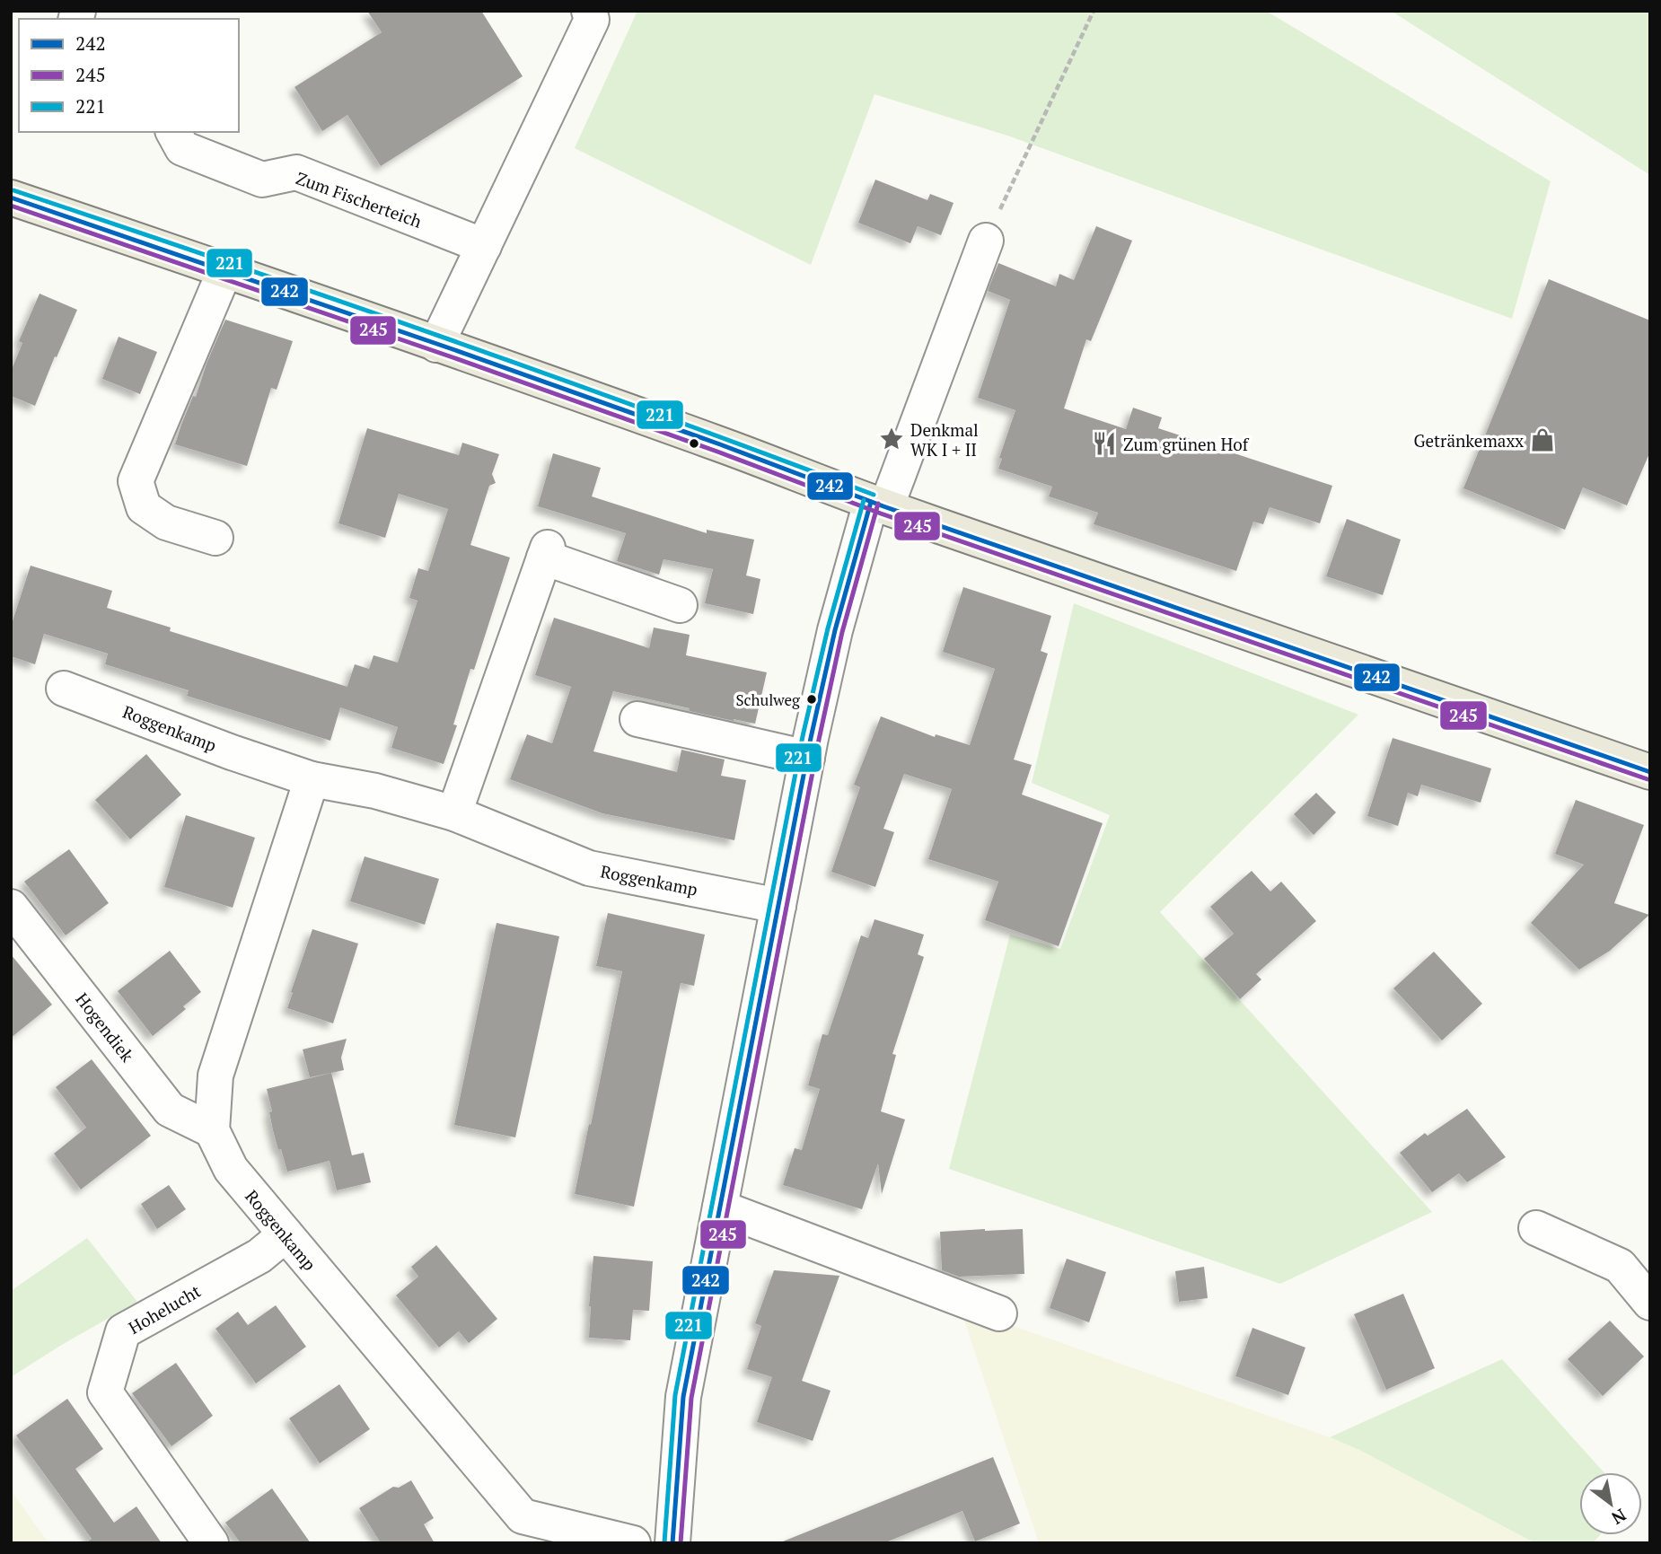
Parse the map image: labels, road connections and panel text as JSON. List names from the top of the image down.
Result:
{
  "streets": {
    "street": [
      "Zum Fischerteich",
      "Roggenkamp",
      "Hogendiek",
      "Hohelucht"
    ]
  },
  "crossings": [
    ["Roggenkamp", "Hogendiek"],
    ["Roggenkamp", "Hohelucht"]
  ],
  "places": {
    "place": ["Denkmal WK I + II"],
    "shop": ["Getränkemaxx"],
    "restaurant": ["Zum grünen Hof"],
    "other": ["Schulweg"]
  },
  "lines": ["transit line 221", "transit line 242", "transit line 245"],
  "legend": ["242", "245", "221"],
  "north": "bottom right"
}
